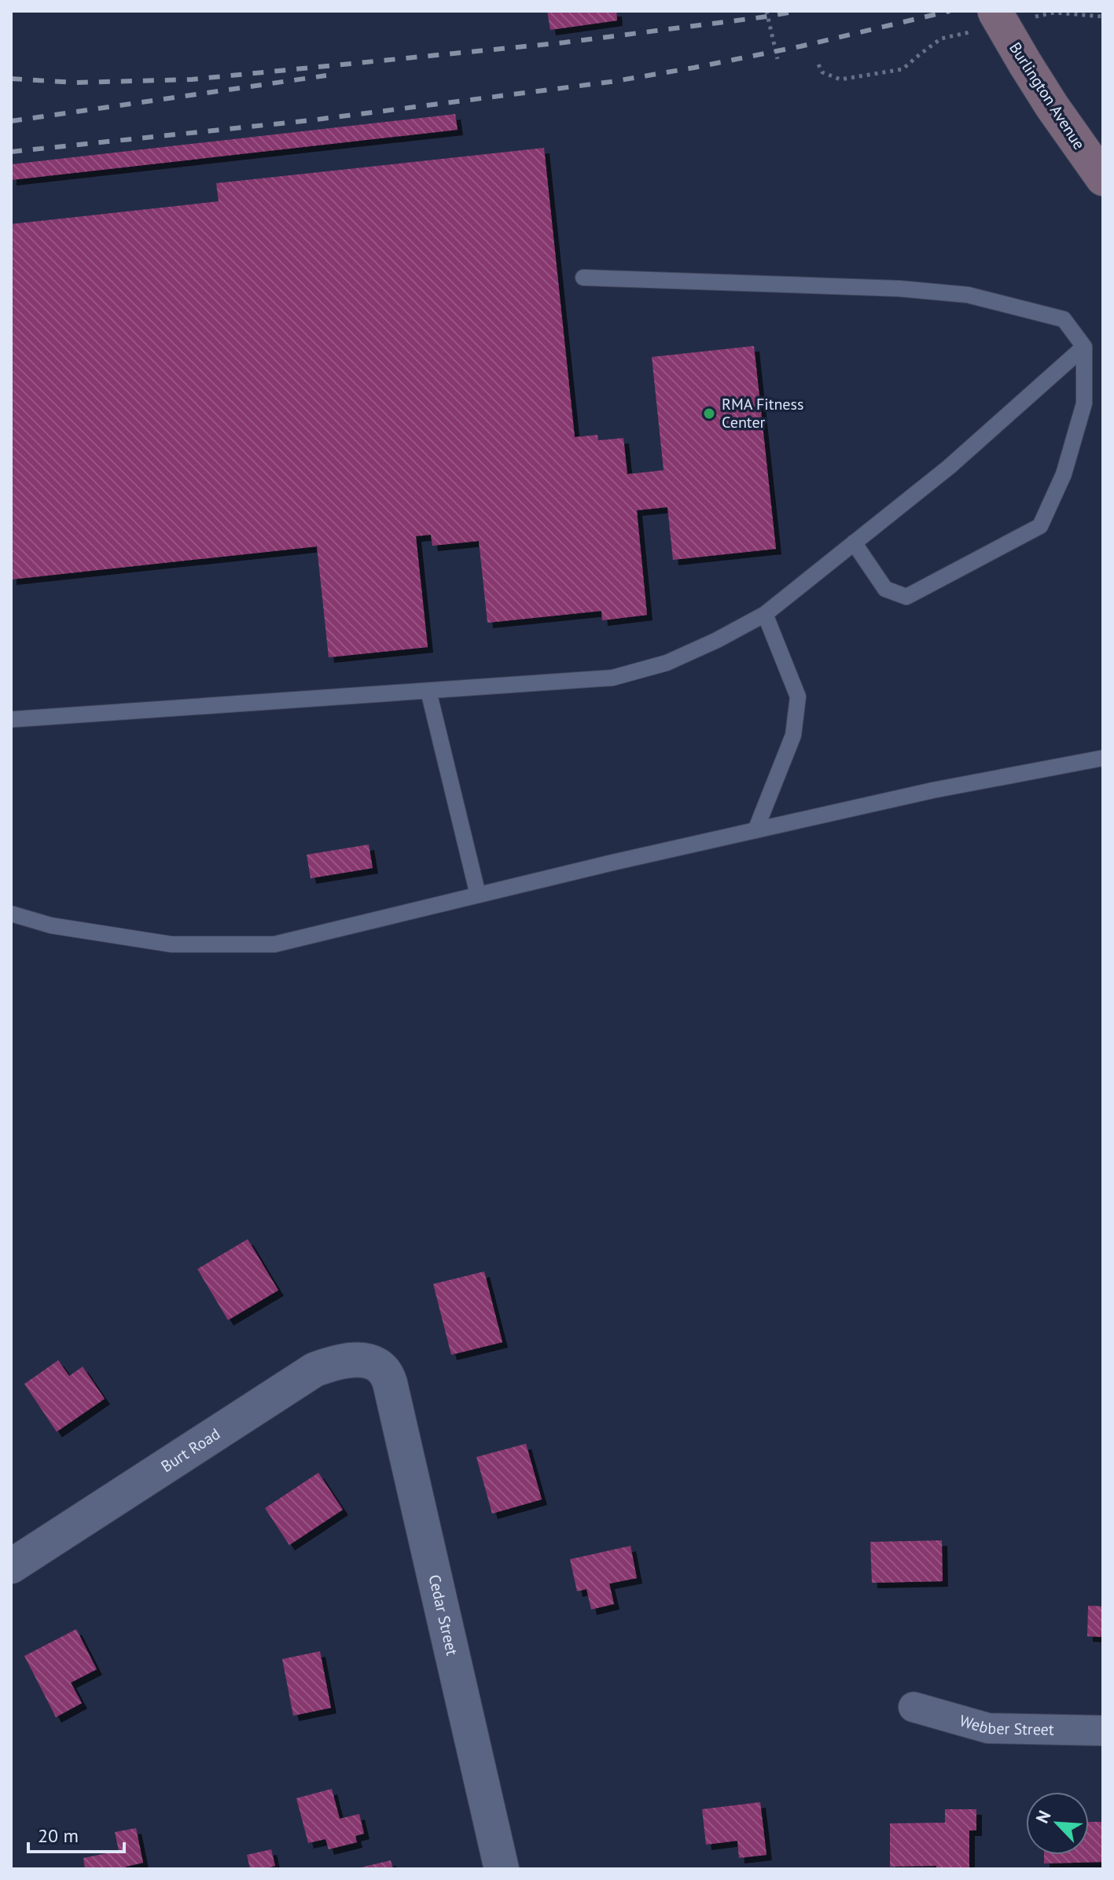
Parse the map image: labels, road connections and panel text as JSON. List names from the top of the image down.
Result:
{
  "streets": {
    "main road": ["Burlington Avenue"],
    "street": ["Burt Road", "Cedar Street", "Webber Street"]
  },
  "crossings": [
    ["Burt Road", "Cedar Street"]
  ],
  "places": ["RMA Fitness Center"],
  "scale_bar": "20 m",
  "north": "top left"
}
